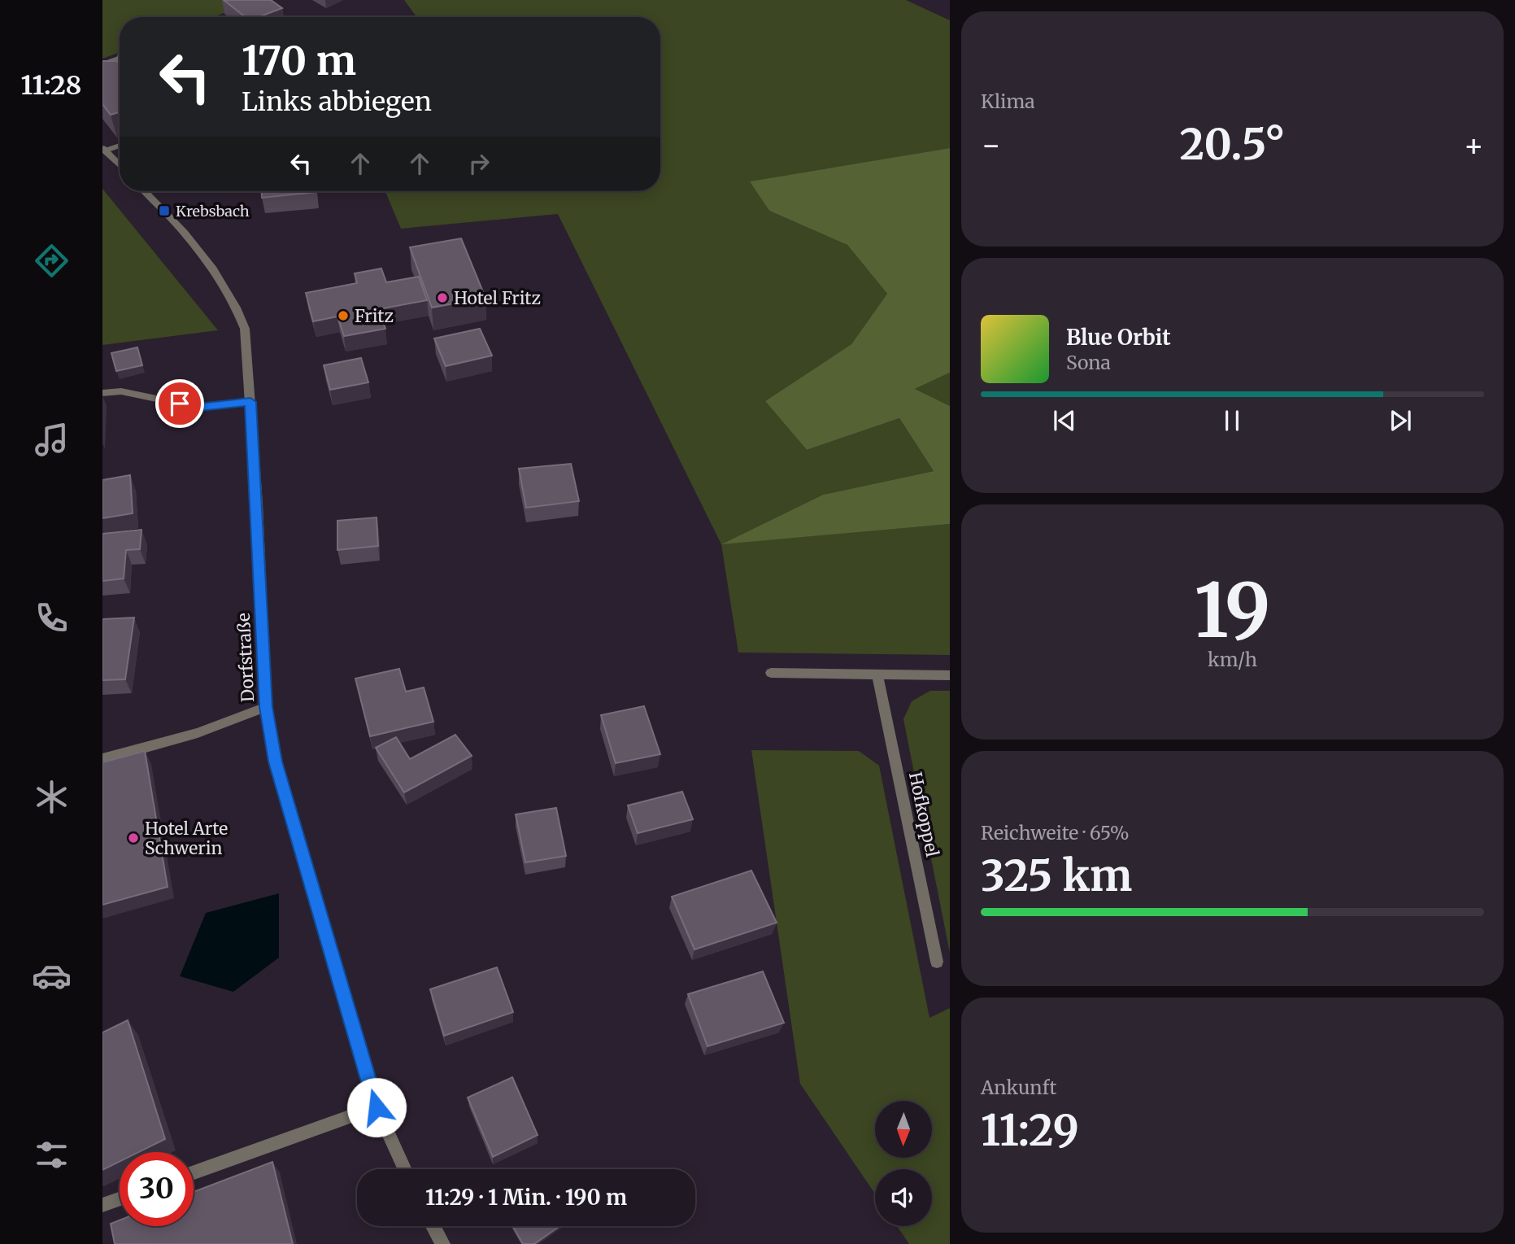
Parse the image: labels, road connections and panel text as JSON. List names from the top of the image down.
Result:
{
  "streets": {
    "street": ["Dorfstraße", "Hofkoppel"]
  },
  "places": {
    "transit": ["Krebsbach"],
    "other": ["Hotel Fritz", "Fritz", "Hotel Arte Schwerin"]
  },
  "north": "bottom",
  "page": {
    "tabs": "11:28",
    "tile": [
      "Klima",
      ["19", "km/h"],
      ["Reichweite · 65%", "325 km"],
      ["Ankunft", "11:29"]
    ],
    "turn": ["170 m", "Links abbiegen"],
    "heat": ["−", "20.5°", "+"],
    "song": ["Blue Orbit", "Sona"],
    "limit": "30",
    "trip": "11:29 · 1 Min. · 190 m"
  }
}
